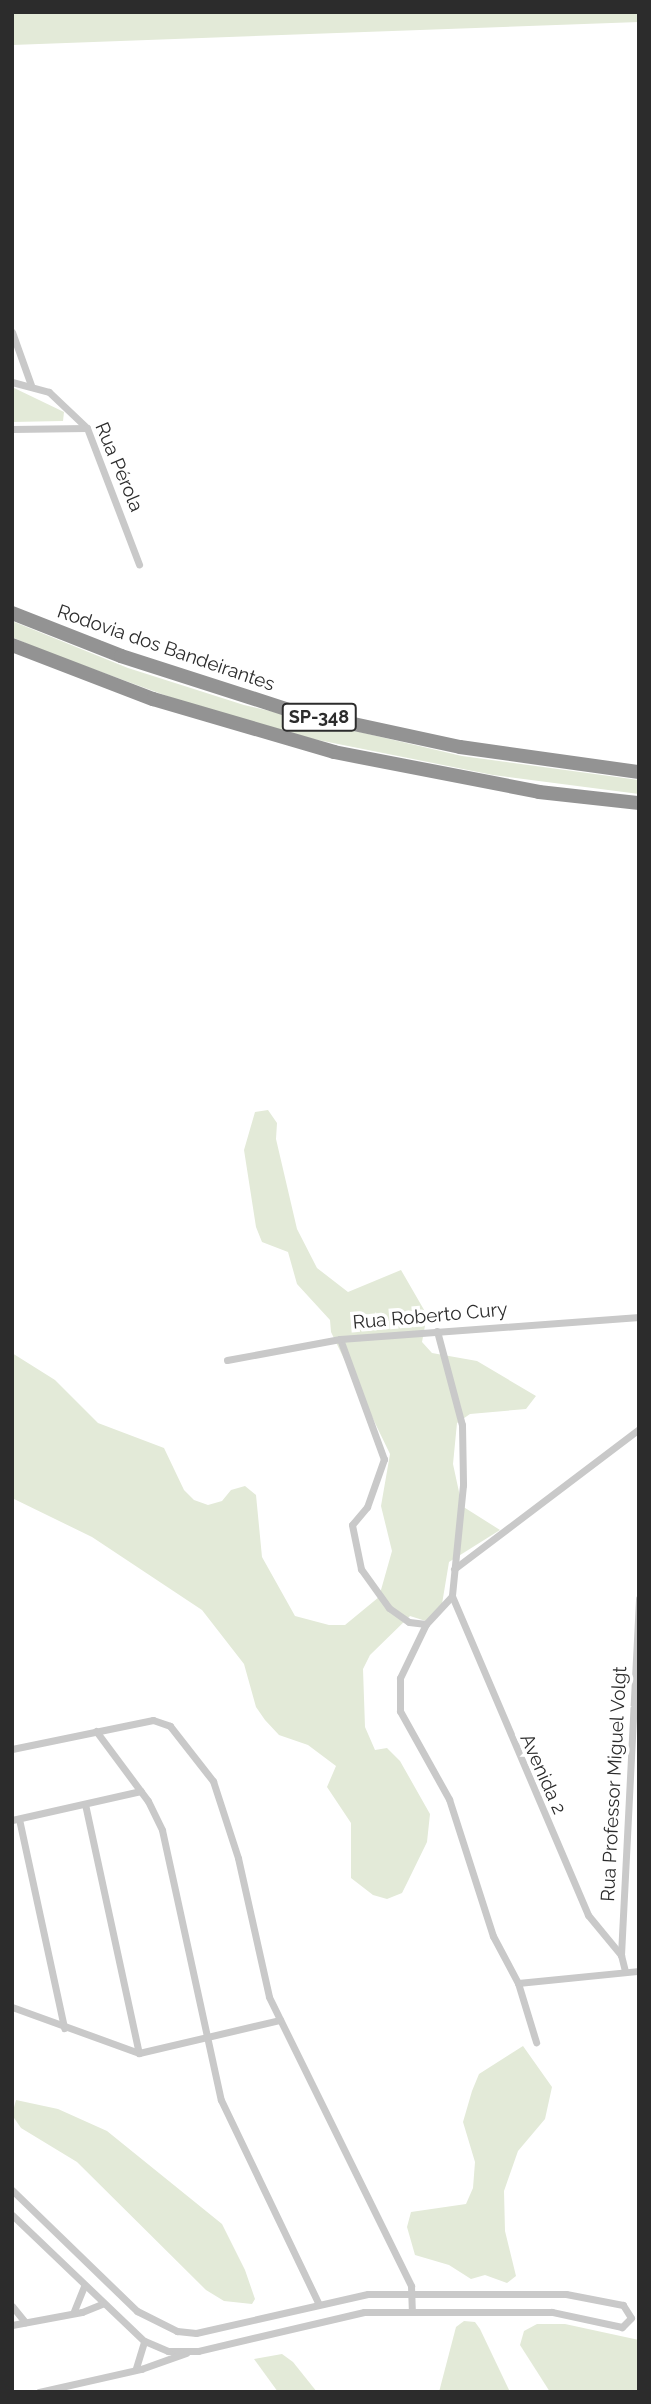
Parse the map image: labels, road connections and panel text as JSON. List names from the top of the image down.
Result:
{
  "streets": {
    "highway": ["Rodovia dos Bandeirantes", "SP-348"],
    "street": [
      "Rua Pérola",
      "Rua Roberto Cury",
      "Avenida 2",
      "Rua Professor Miguel Volgt"
    ]
  },
  "crossings": [
    ["Avenida 2", "Rua Professor Miguel Volgt"]
  ]
}
